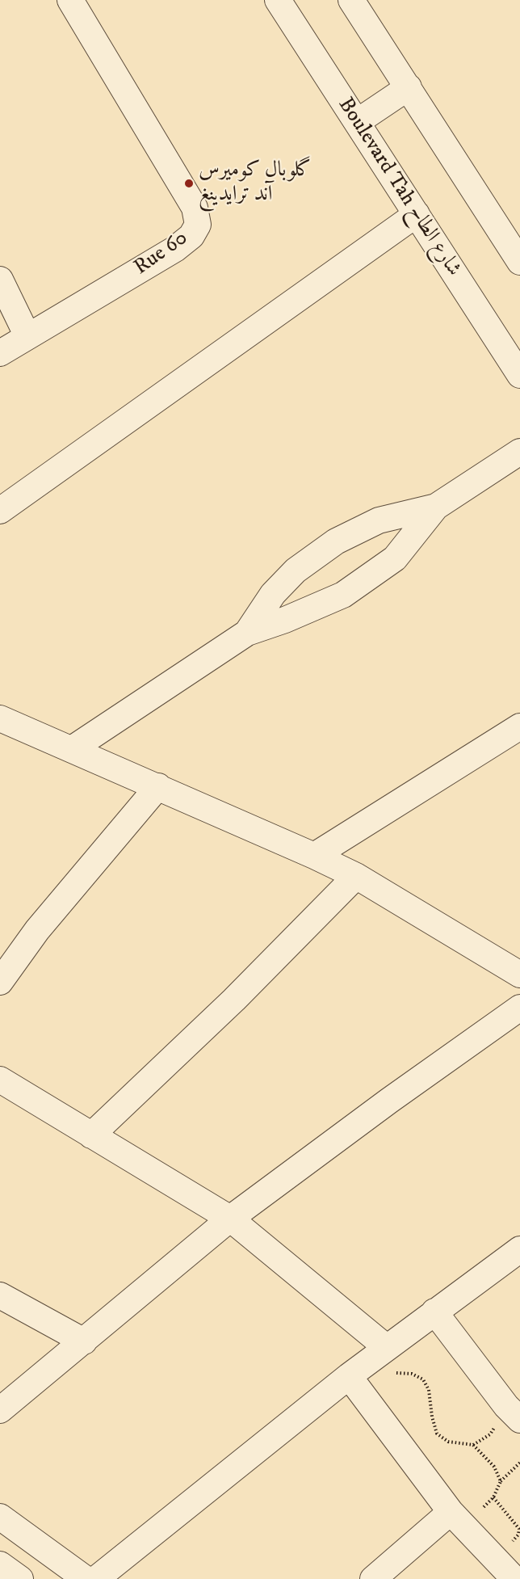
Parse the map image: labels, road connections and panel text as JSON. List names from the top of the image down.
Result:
{
  "streets": {
    "street": ["Boulevard Tah شارع الطاح", "Rue 60"]
  },
  "places": ["گلوبال كوميرس آند ترايدينغ"]
}
